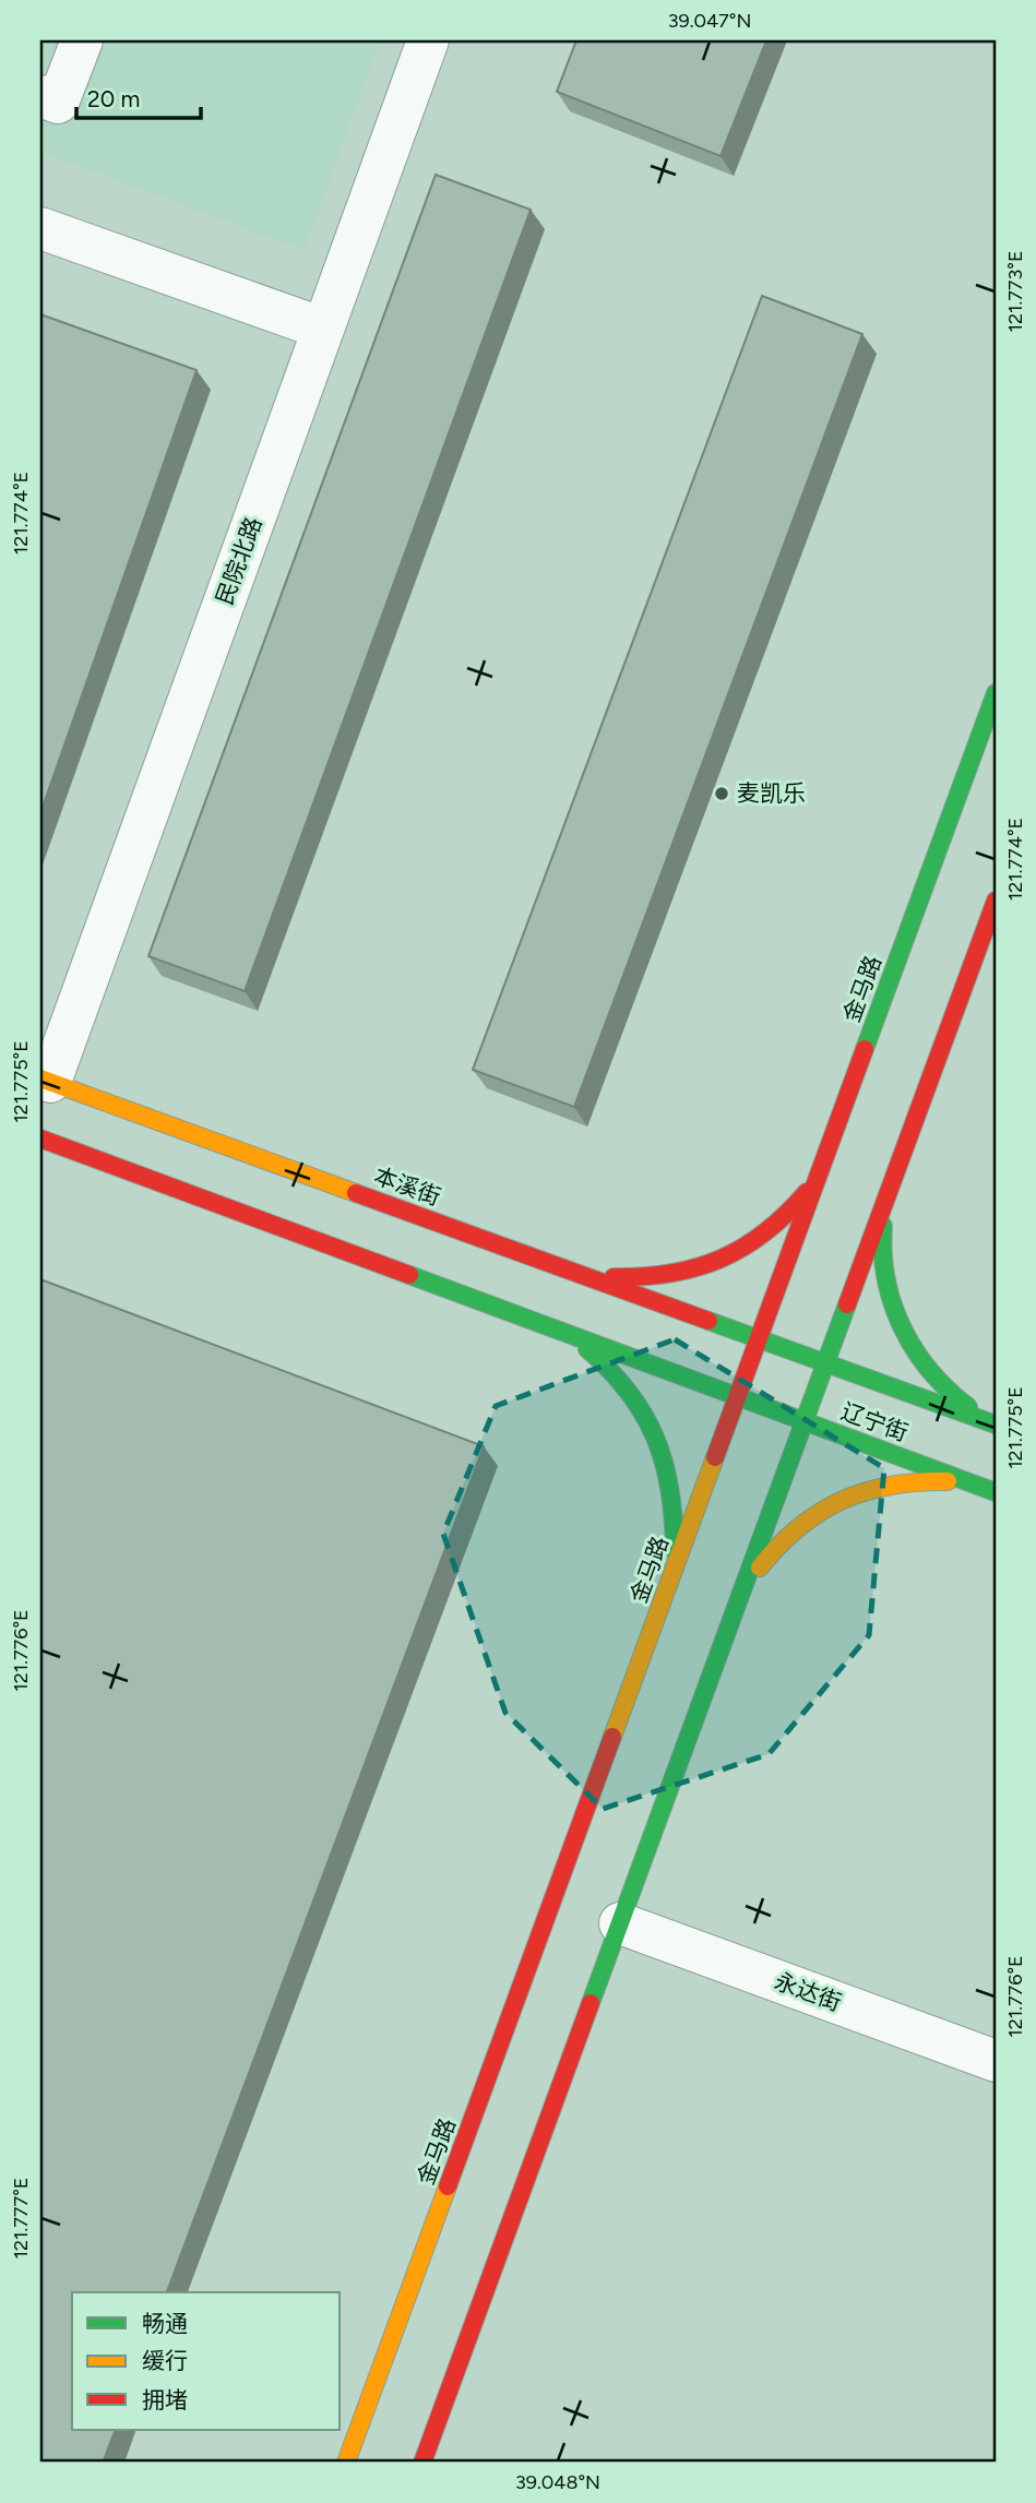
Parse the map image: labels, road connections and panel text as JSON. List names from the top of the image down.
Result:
{
  "streets": {
    "main road": ["金马路", "本溪街", "辽宁街"],
    "street": ["民院北路", "永达街"]
  },
  "crossings": [
    ["民院北路", "本溪街"],
    ["金马路", "本溪街"],
    ["金马路", "辽宁街"],
    ["本溪街", "辽宁街"]
  ],
  "places": ["麦凯乐"],
  "legend": ["畅通", "缓行", "拥堵"],
  "scale_bar": "20 m",
  "coordinates": [
    "39.047°N",
    "121.773°E",
    "121.774°E",
    "121.775°E",
    "121.776°E",
    "121.777°E",
    "39.048°N"
  ]
}
